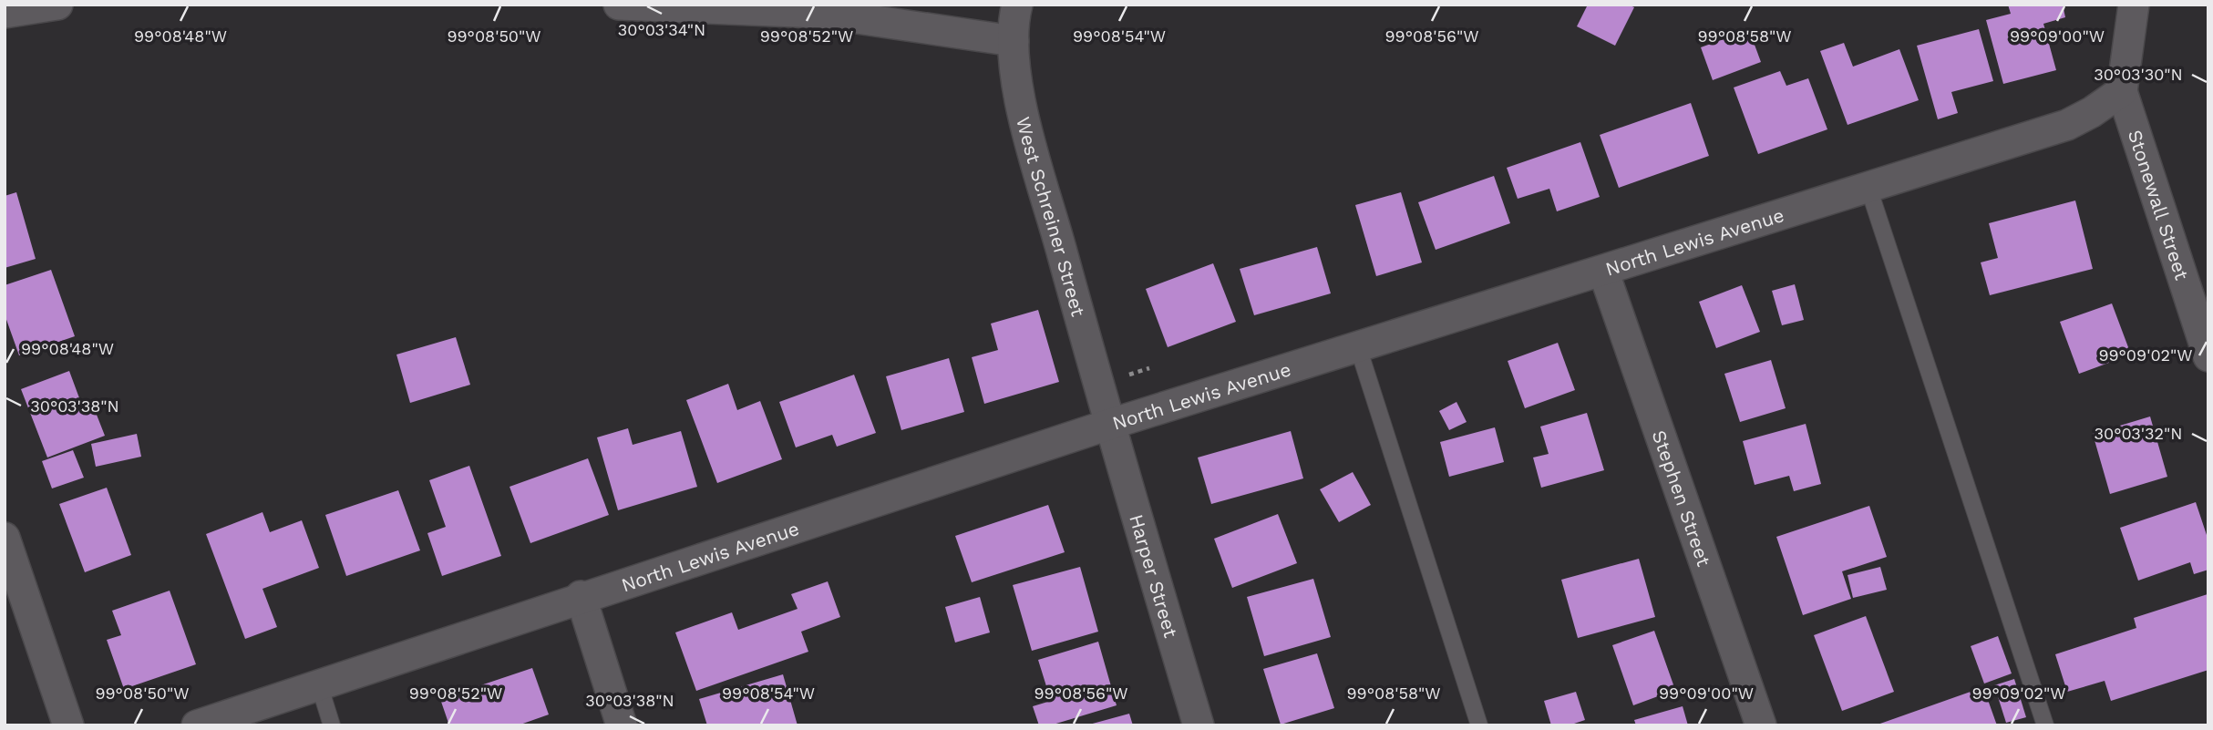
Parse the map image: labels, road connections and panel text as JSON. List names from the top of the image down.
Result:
{
  "streets": {
    "street": [
      "Stonewall Street",
      "West Schreiner Street",
      "North Lewis Avenue",
      "Stephen Street",
      "Harper Street"
    ]
  },
  "crossings": [
    ["Stonewall Street", "North Lewis Avenue"],
    ["West Schreiner Street", "North Lewis Avenue"],
    ["West Schreiner Street", "Harper Street"],
    ["North Lewis Avenue", "Stephen Street"],
    ["North Lewis Avenue", "Harper Street"]
  ],
  "coordinates": [
    "30°03'34\"N",
    "99°08'48\"W",
    "99°08'50\"W",
    "99°08'52\"W",
    "99°08'54\"W",
    "99°08'56\"W",
    "99°08'58\"W",
    "99°09'00\"W",
    "30°03'30\"N",
    "99°09'02\"W",
    "30°03'38\"N",
    "30°03'32\"N"
  ]
}
